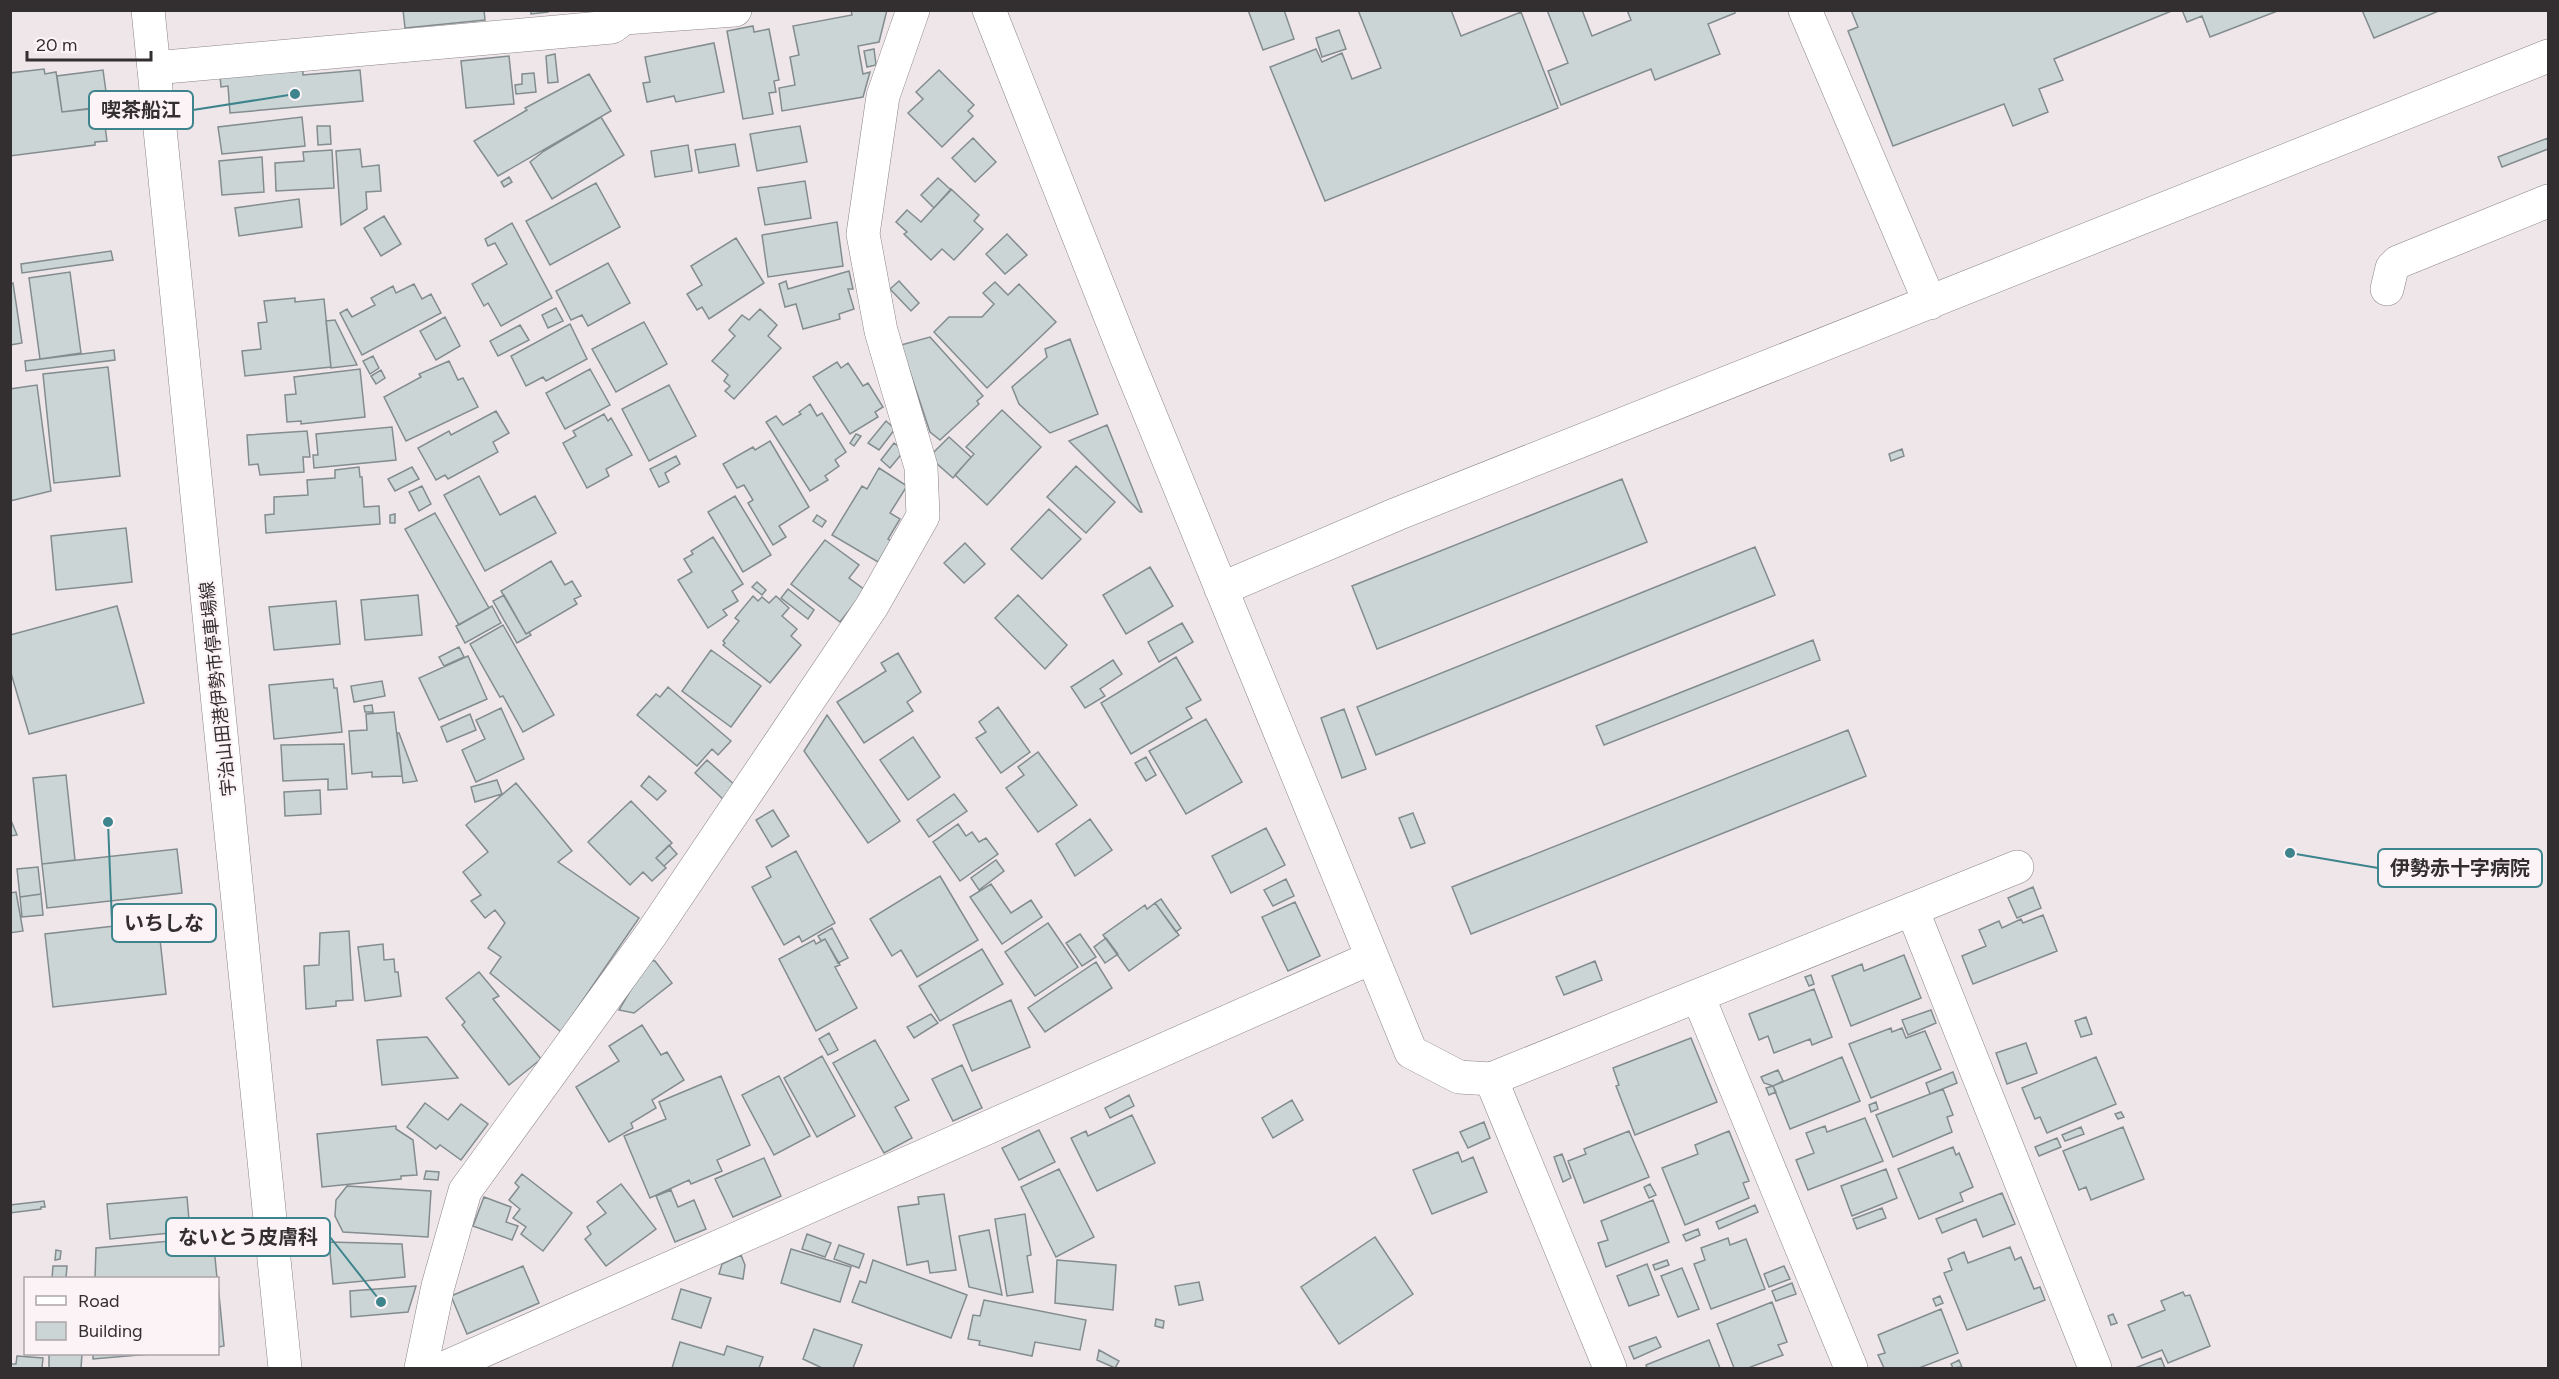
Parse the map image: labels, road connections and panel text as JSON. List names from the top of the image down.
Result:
{
  "streets": {
    "street": ["宇治山田港伊勢市停車場線"]
  },
  "places": [
    "喫茶船江",
    "いちしな",
    "伊勢赤十字病院",
    "ないとう皮膚科"
  ],
  "legend": ["Road", "Building"],
  "scale_bar": "20 m"
}
